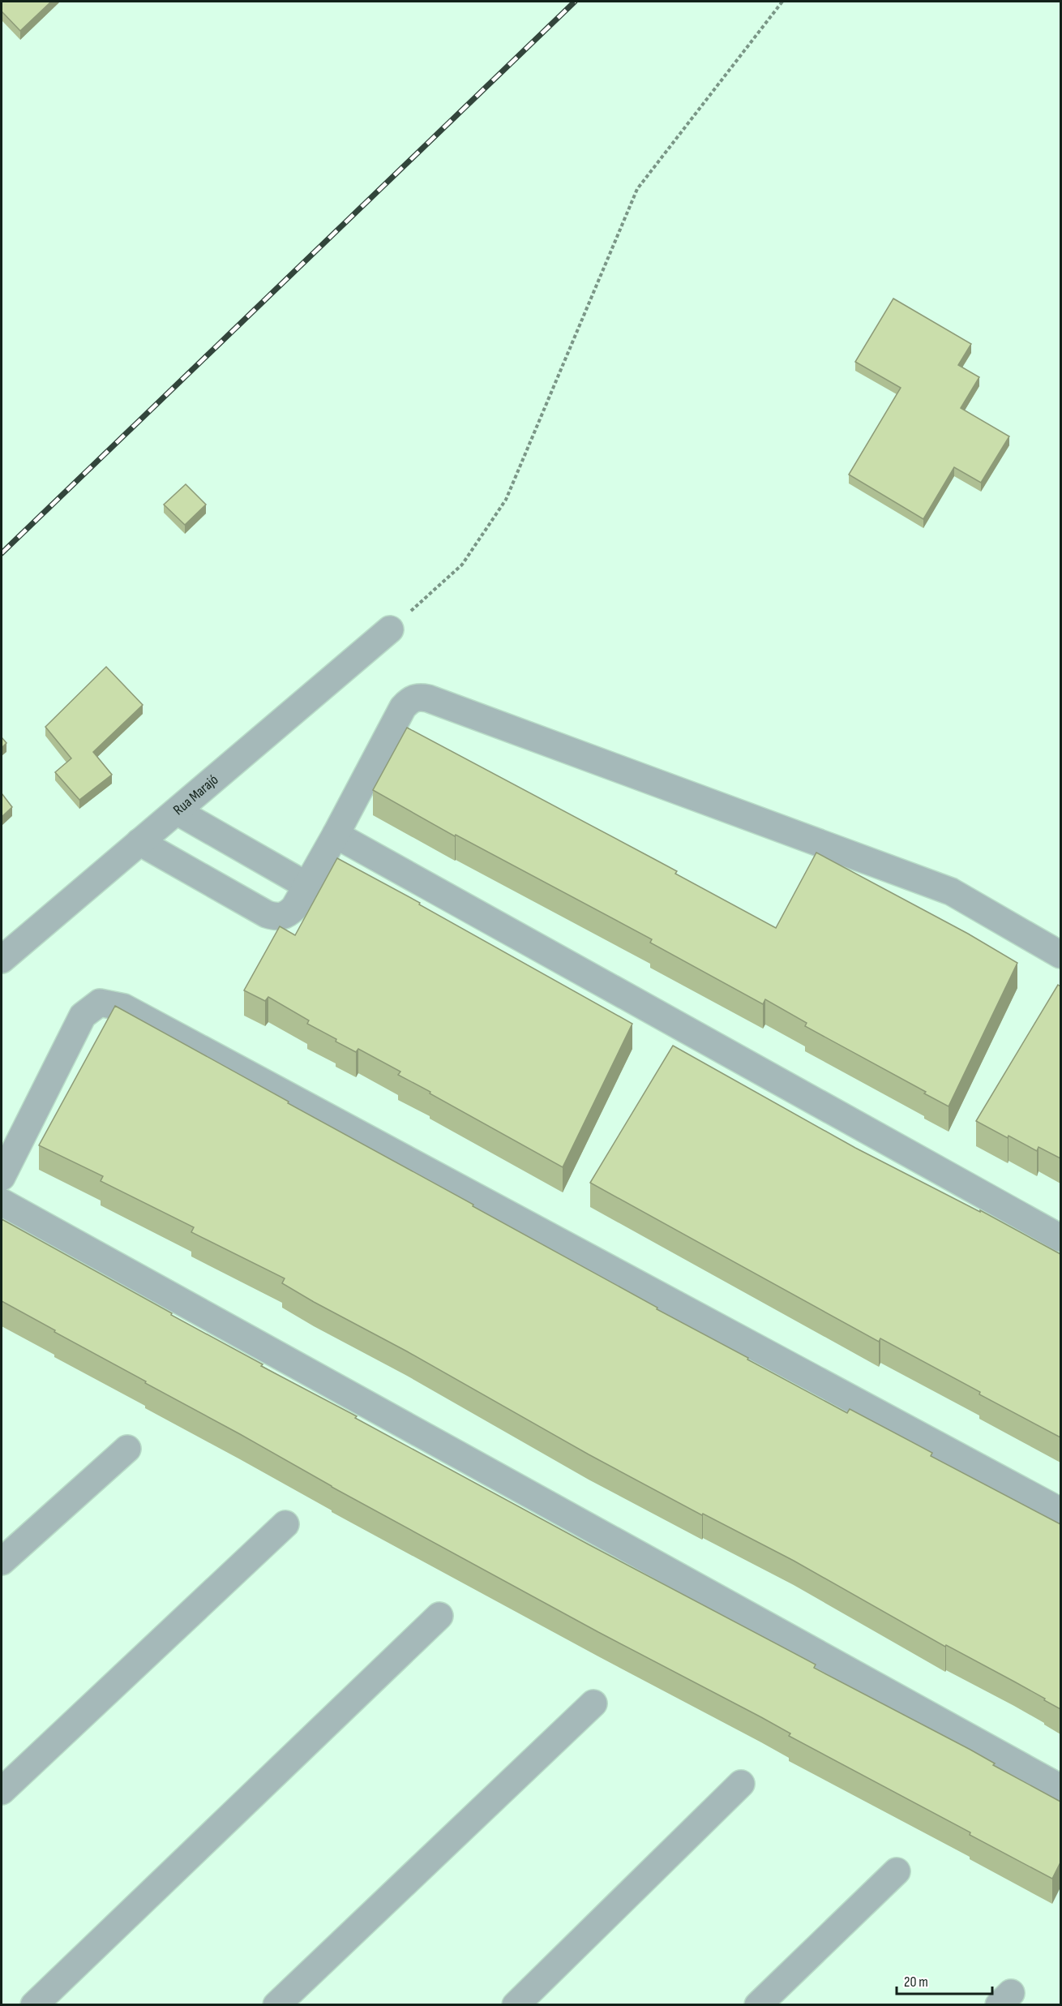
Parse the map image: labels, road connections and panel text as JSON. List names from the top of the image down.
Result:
{
  "streets": {
    "street": ["Rua Marajó"]
  },
  "scale_bar": "20 m"
}
